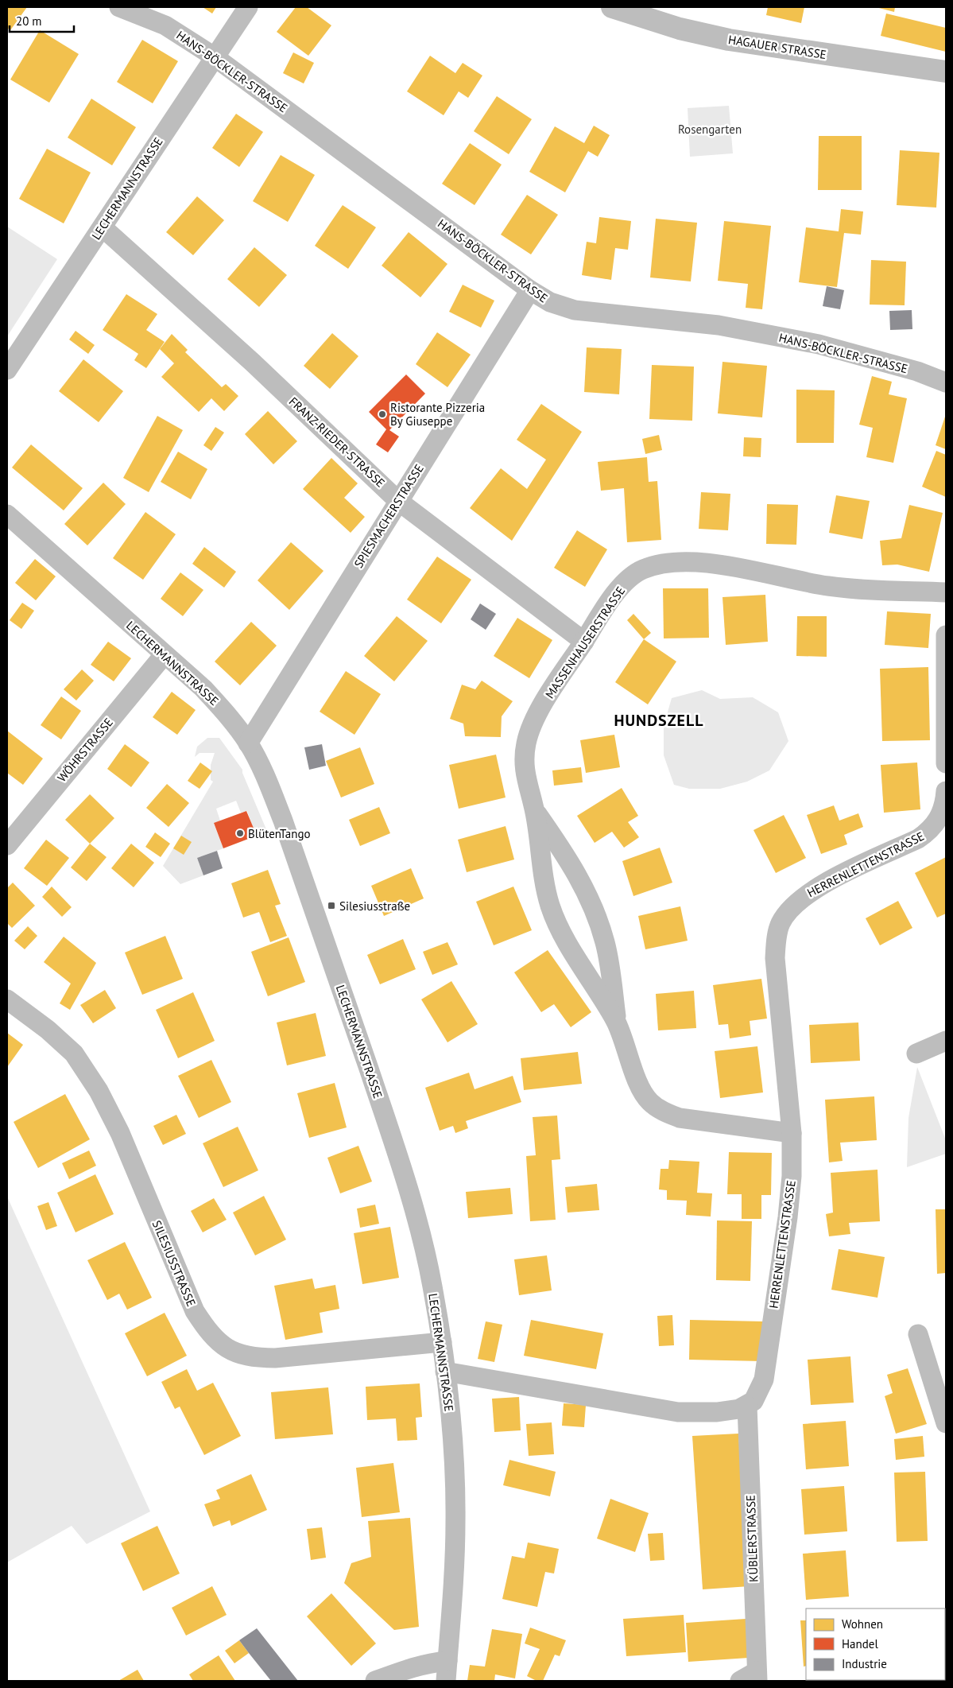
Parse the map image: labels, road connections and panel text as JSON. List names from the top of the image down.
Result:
{
  "streets": {
    "street": [
      "HAGAUER STRASSE",
      "HANS-BÖCKLER-STRASSE",
      "LECHERMANNSTRASSE",
      "FRANZ-RIEDER-STRASSE",
      "SPIESMACHERSTRASSE",
      "MASSENHAUSERSTRASSE",
      "WÖHRSTRASSE",
      "HERRENLETTENSTRASSE",
      "SILESIUSSTRASSE",
      "KÜBLERSTRASSE"
    ]
  },
  "crossings": [
    ["HANS-BÖCKLER-STRASSE", "LECHERMANNSTRASSE"],
    ["HANS-BÖCKLER-STRASSE", "SPIESMACHERSTRASSE"],
    ["LECHERMANNSTRASSE", "FRANZ-RIEDER-STRASSE"],
    ["LECHERMANNSTRASSE", "SPIESMACHERSTRASSE"],
    ["LECHERMANNSTRASSE", "WÖHRSTRASSE"],
    ["LECHERMANNSTRASSE", "SILESIUSSTRASSE"],
    ["FRANZ-RIEDER-STRASSE", "SPIESMACHERSTRASSE"],
    ["FRANZ-RIEDER-STRASSE", "MASSENHAUSERSTRASSE"],
    ["MASSENHAUSERSTRASSE", "HERRENLETTENSTRASSE"],
    ["HERRENLETTENSTRASSE", "KÜBLERSTRASSE"]
  ],
  "districts": ["HUNDSZELL"],
  "parks": ["Rosengarten"],
  "places": {
    "other": ["Ristorante Pizzeria By Giuseppe", "BlütenTango"],
    "transit": ["Silesiusstraße"]
  },
  "legend": ["Wohnen", "Handel", "Industrie"],
  "scale_bar": "20 m"
}
